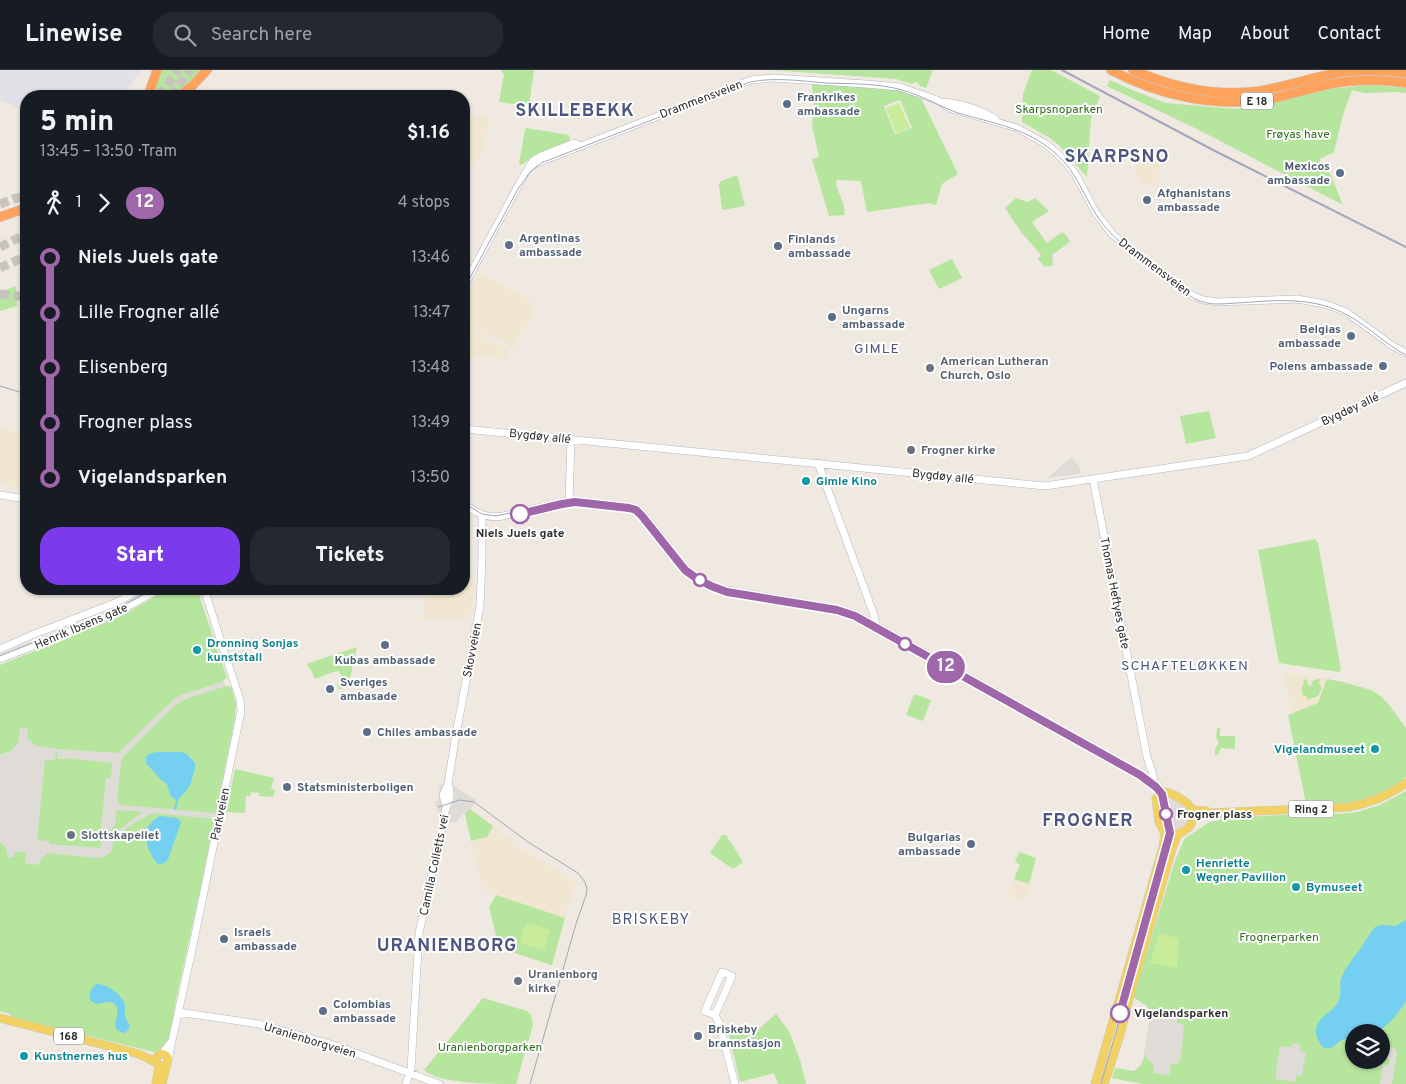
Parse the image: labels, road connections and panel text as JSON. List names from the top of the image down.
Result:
{
  "streets": {
    "highway": ["E 18"],
    "main road": ["Ring 2", "Parkveien", "168"],
    "street": [
      "Drammensveien",
      "Bygdøy allé",
      "Thomas Heftyes gate",
      "Henrik Ibsens gate",
      "Skovveien",
      "Camilla Colletts vei",
      "Uranienborgveien"
    ]
  },
  "crossings": [
    ["Bygdøy allé", "Thomas Heftyes gate"],
    ["Skovveien", "Camilla Colletts vei"],
    ["Parkveien", "168"],
    ["Parkveien", "Uranienborgveien"],
    ["Camilla Colletts vei", "Uranienborgveien"]
  ],
  "districts": [
    "SKILLEBEKK",
    "SKARPSNO",
    "GIMLE",
    "SCHAFTELØKKEN",
    "FROGNER",
    "BRISKEBY",
    "URANIENBORG"
  ],
  "parks": [
    "Skarpsnoparken",
    "Frøyas have",
    "Frognerparken",
    "Uranienborgparken"
  ],
  "places": [
    "Frankrikes ambassade",
    "Mexicos ambassade",
    "Afghanistans ambassade",
    "Argentinas ambassade",
    "Finlands ambassade",
    "Ungarns ambassade",
    "Belgias ambassade",
    "Polens ambassade",
    "American Lutheran Church, Oslo",
    "Frogner kirke",
    "Gimle Kino",
    "Niels Juels gate",
    "Kubas ambassade",
    "Dronning Sonjas kunststall",
    "Sveriges ambasade",
    "Chiles ambassade",
    "Vigelandmuseet",
    "Statsministerboligen",
    "Frogner plass",
    "Slottskapellet",
    "Bulgarias ambassade",
    "Henriette Wegner Pavilion",
    "Bymuseet",
    "Israels ambassade",
    "Uranienborg kirke",
    "Colombias ambassade",
    "Vigelandsparken",
    "Briskeby brannstasjon",
    "Kunstnernes hus"
  ],
  "lines": ["tram line 12"],
  "page": {
    "header": "Linewise",
    "search": "Search here",
    "nav": [
      "Home",
      "Map",
      "About",
      "Contact"
    ],
    "on_map": "12",
    "heading": ["5 min", "13:45 – 13:50 · Tram", "$1.16"],
    "legs": ["1", "12", "4 stops"],
    "list": [
      {
        "name": "Niels Juels gate",
        "value": "13:46"
      },
      {
        "name": "Lille Frogner allé",
        "value": "13:47"
      },
      {
        "name": "Elisenberg",
        "value": "13:48"
      },
      {
        "name": "Frogner plass",
        "value": "13:49"
      },
      {
        "name": "Vigelandsparken",
        "value": "13:50"
      }
    ],
    "buttons": ["Start", "Tickets"]
  }
}
